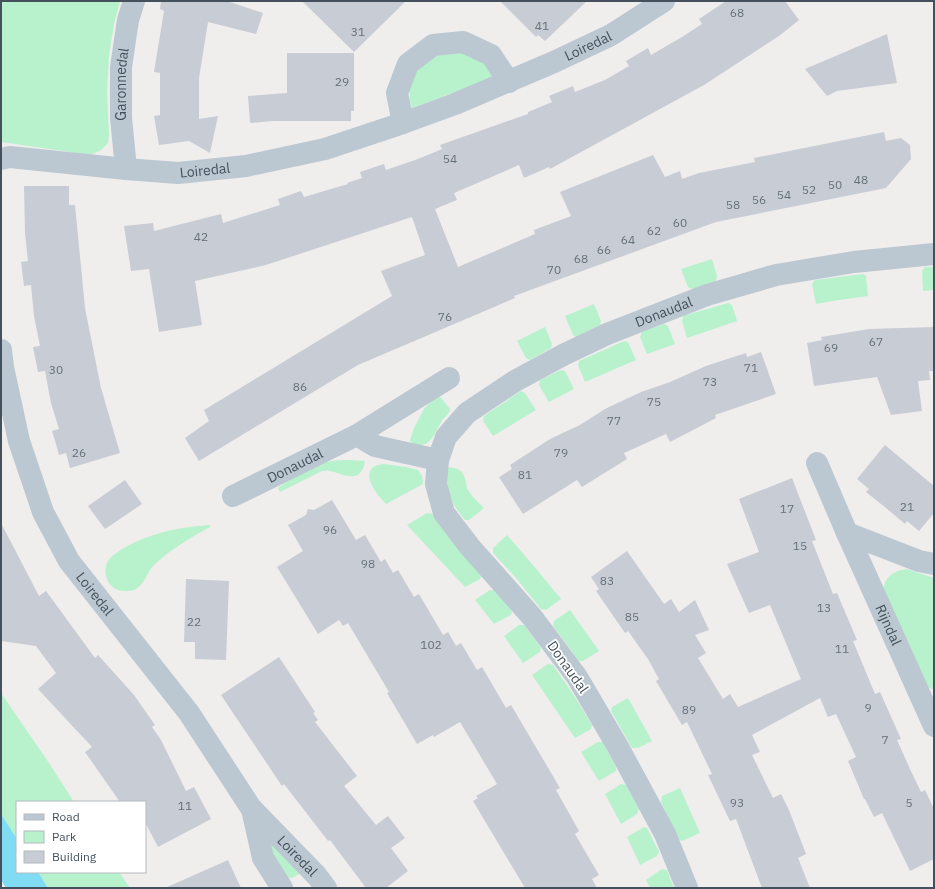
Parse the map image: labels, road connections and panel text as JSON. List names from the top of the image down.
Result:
{
  "streets": {
    "street": [
      "Loiredal",
      "Garonnedal",
      "Donaudal",
      "Rijndal"
    ]
  },
  "crossings": [
    ["Loiredal", "Garonnedal"]
  ],
  "house_numbers": [
    "68",
    "41",
    "31",
    "29",
    "54",
    "48",
    "50",
    "52",
    "54",
    "56",
    "58",
    "60",
    "62",
    "42",
    "64",
    "66",
    "68",
    "70",
    "76",
    "67",
    "69",
    "71",
    "30",
    "73",
    "86",
    "75",
    "77",
    "26",
    "79",
    "81",
    "21",
    "17",
    "96",
    "15",
    "98",
    "83",
    "13",
    "85",
    "22",
    "102",
    "11",
    "9",
    "89",
    "7",
    "93",
    "5",
    "11"
  ],
  "legend": ["Road", "Park", "Building"]
}
